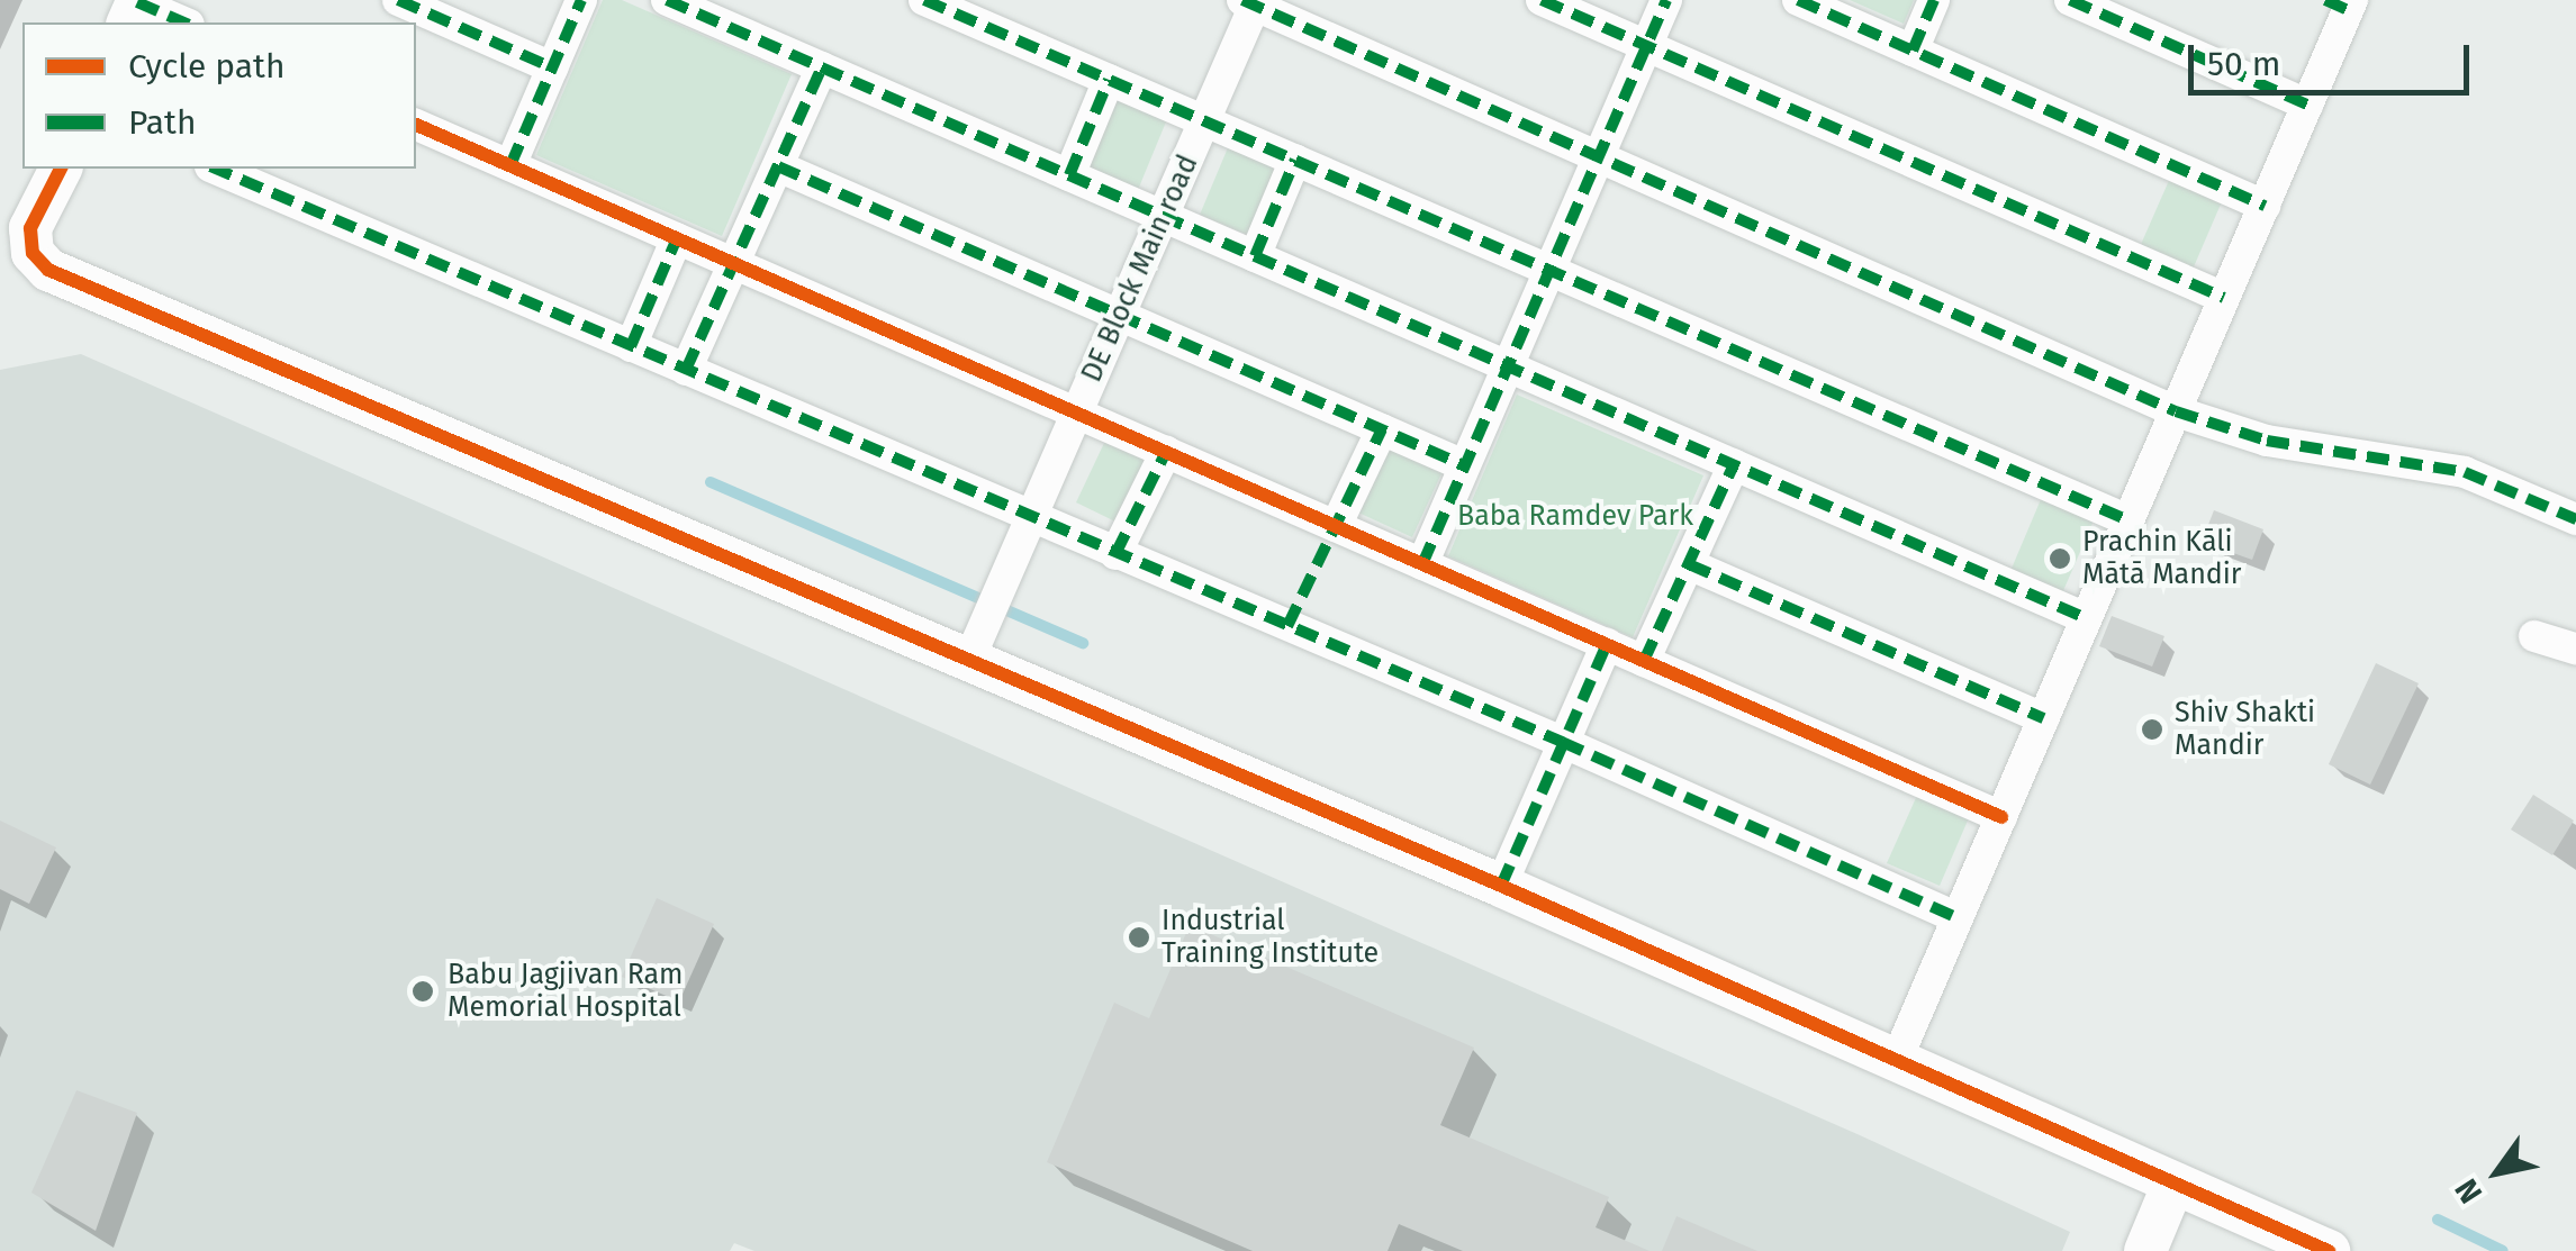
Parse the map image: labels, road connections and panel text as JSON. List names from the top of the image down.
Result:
{
  "streets": {
    "street": ["DE Block Main road"]
  },
  "parks": ["Baba Ramdev Park"],
  "places": [
    "Prachin Kāli Mātā Mandir",
    "Shiv Shakti Mandir",
    "Industrial Training Institute",
    "Babu Jagjivan Ram Memorial Hospital"
  ],
  "legend": ["Cycle path", "Path"],
  "scale_bar": "50 m",
  "north": "bottom left"
}
